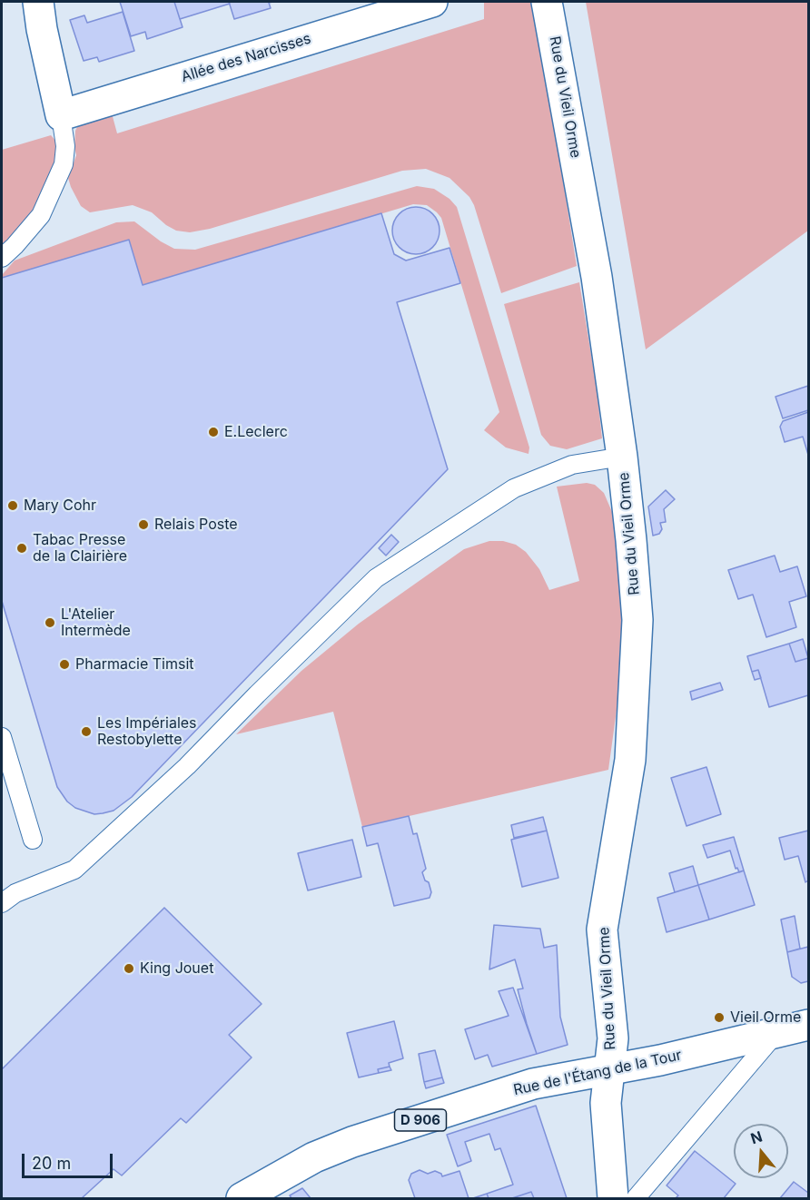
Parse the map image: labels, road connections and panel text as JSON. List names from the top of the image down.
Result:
{
  "streets": {
    "street": [
      "Allée des Narcisses",
      "Rue du Vieil Orme",
      "Rue de l'Étang de la Tour",
      "D 906"
    ]
  },
  "crossings": [
    ["Rue du Vieil Orme", "Rue de l'Étang de la Tour"]
  ],
  "places": [
    "E.Leclerc",
    "Mary Cohr",
    "Relais Poste",
    "Tabac Presse de la Clairière",
    "L'Atelier Intermède",
    "Pharmacie Timsit",
    "Les Impériales Restobylette",
    "King Jouet",
    "Vieil Orme"
  ],
  "scale_bar": "20 m",
  "north": "top"
}
